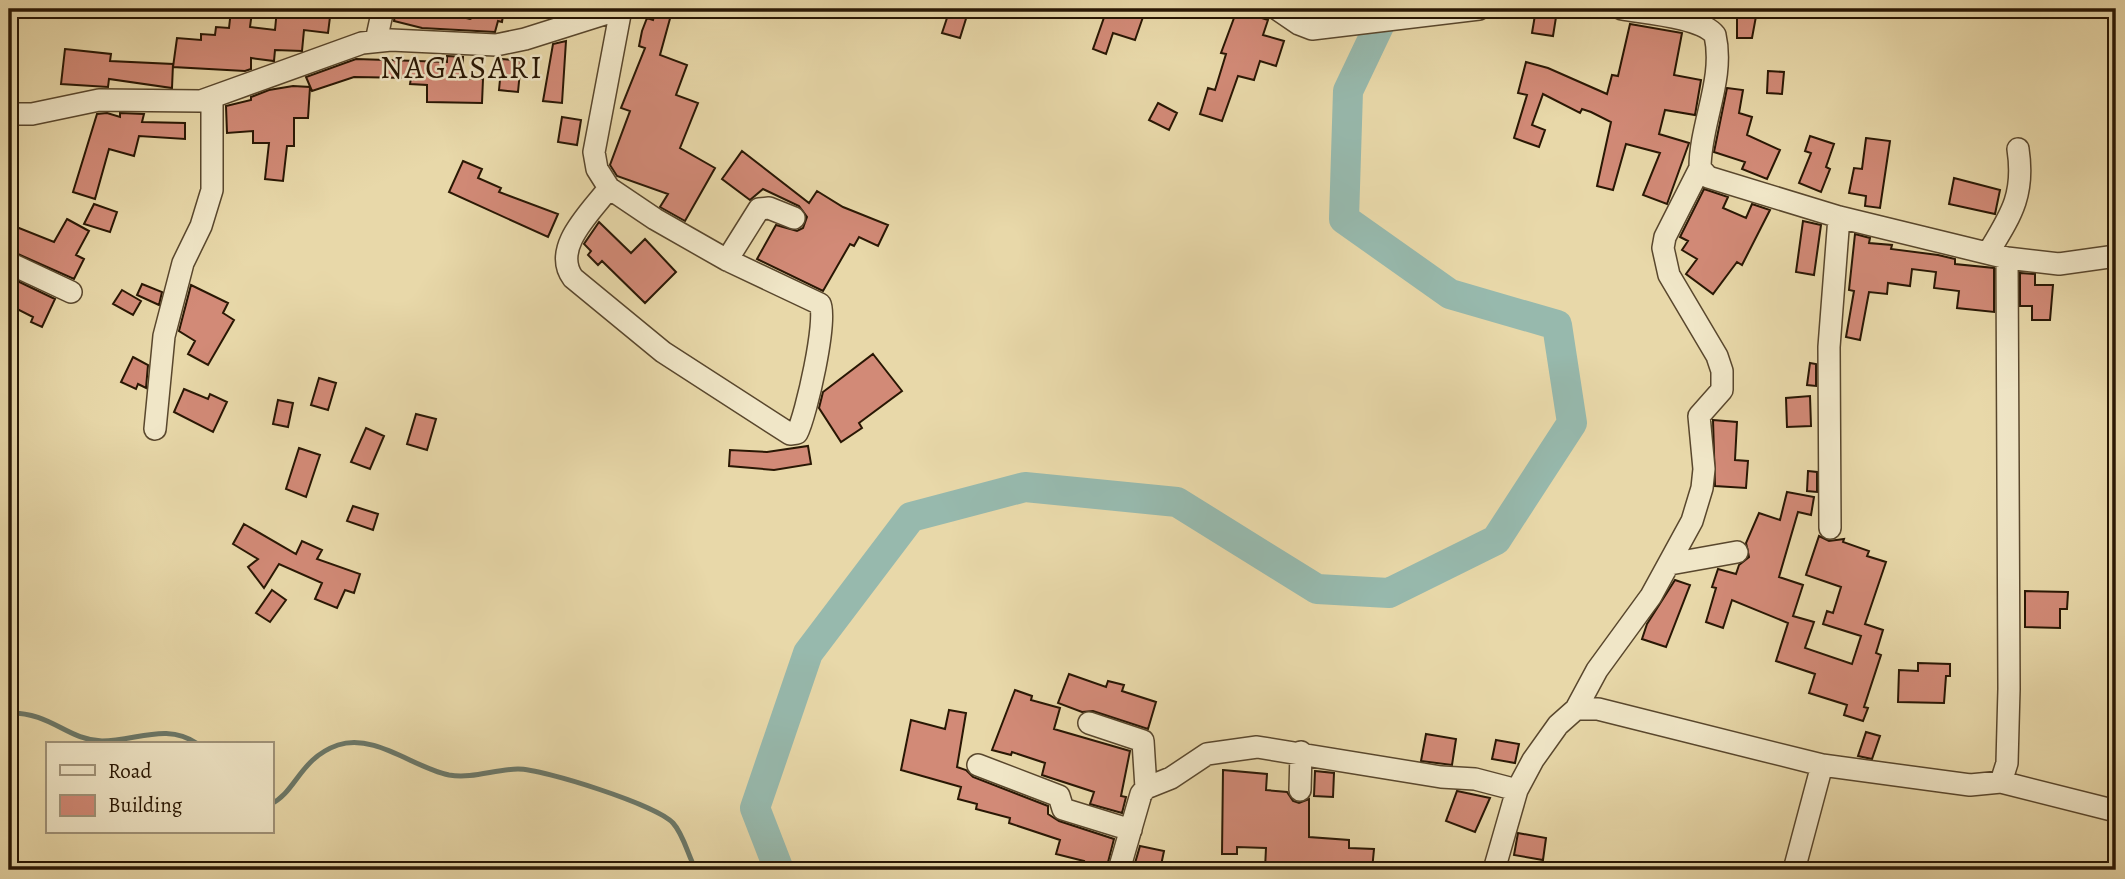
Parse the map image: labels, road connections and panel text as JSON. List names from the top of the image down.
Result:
{
  "districts": ["NAGASARI"],
  "legend": ["Road", "Building"]
}
